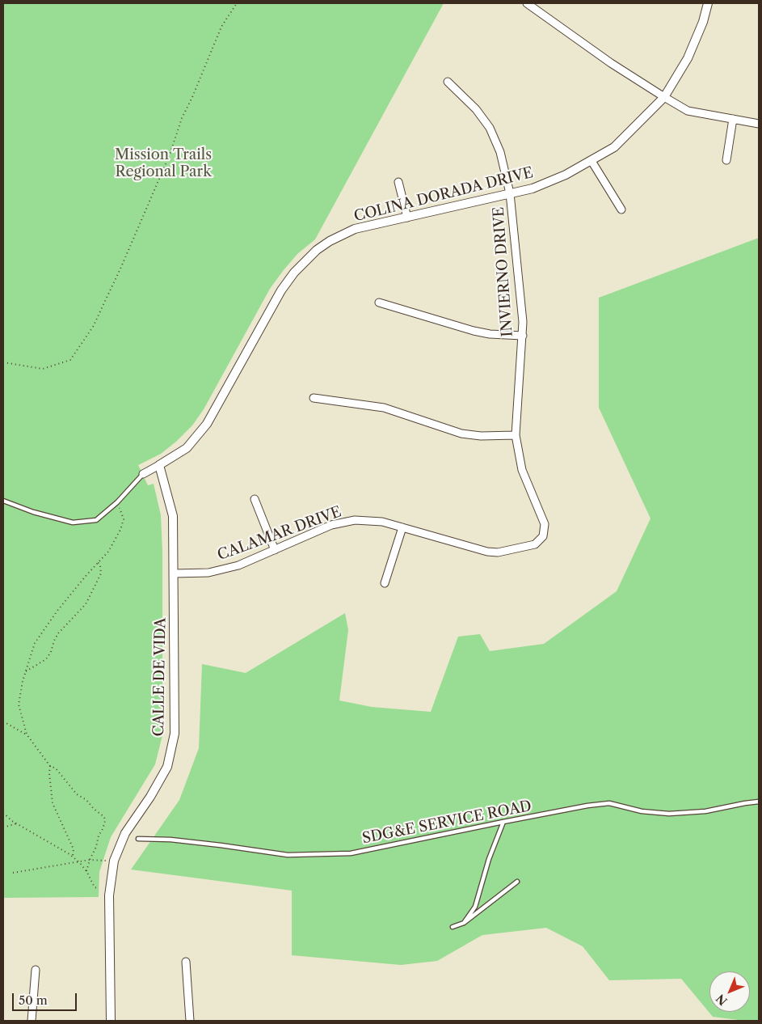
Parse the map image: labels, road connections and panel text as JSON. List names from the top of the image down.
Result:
{
  "streets": {
    "street": [
      "COLINA DORADA DRIVE",
      "INVIERNO DRIVE",
      "CALAMAR DRIVE",
      "CALLE DE VIDA"
    ],
    "lane": ["SDG&E SERVICE ROAD"]
  },
  "crossings": [
    ["COLINA DORADA DRIVE", "INVIERNO DRIVE"],
    ["COLINA DORADA DRIVE", "CALLE DE VIDA"],
    ["INVIERNO DRIVE", "CALAMAR DRIVE"],
    ["CALAMAR DRIVE", "CALLE DE VIDA"]
  ],
  "parks": ["Mission Trails Regional Park"],
  "scale_bar": "50 m",
  "north": "bottom left"
}
